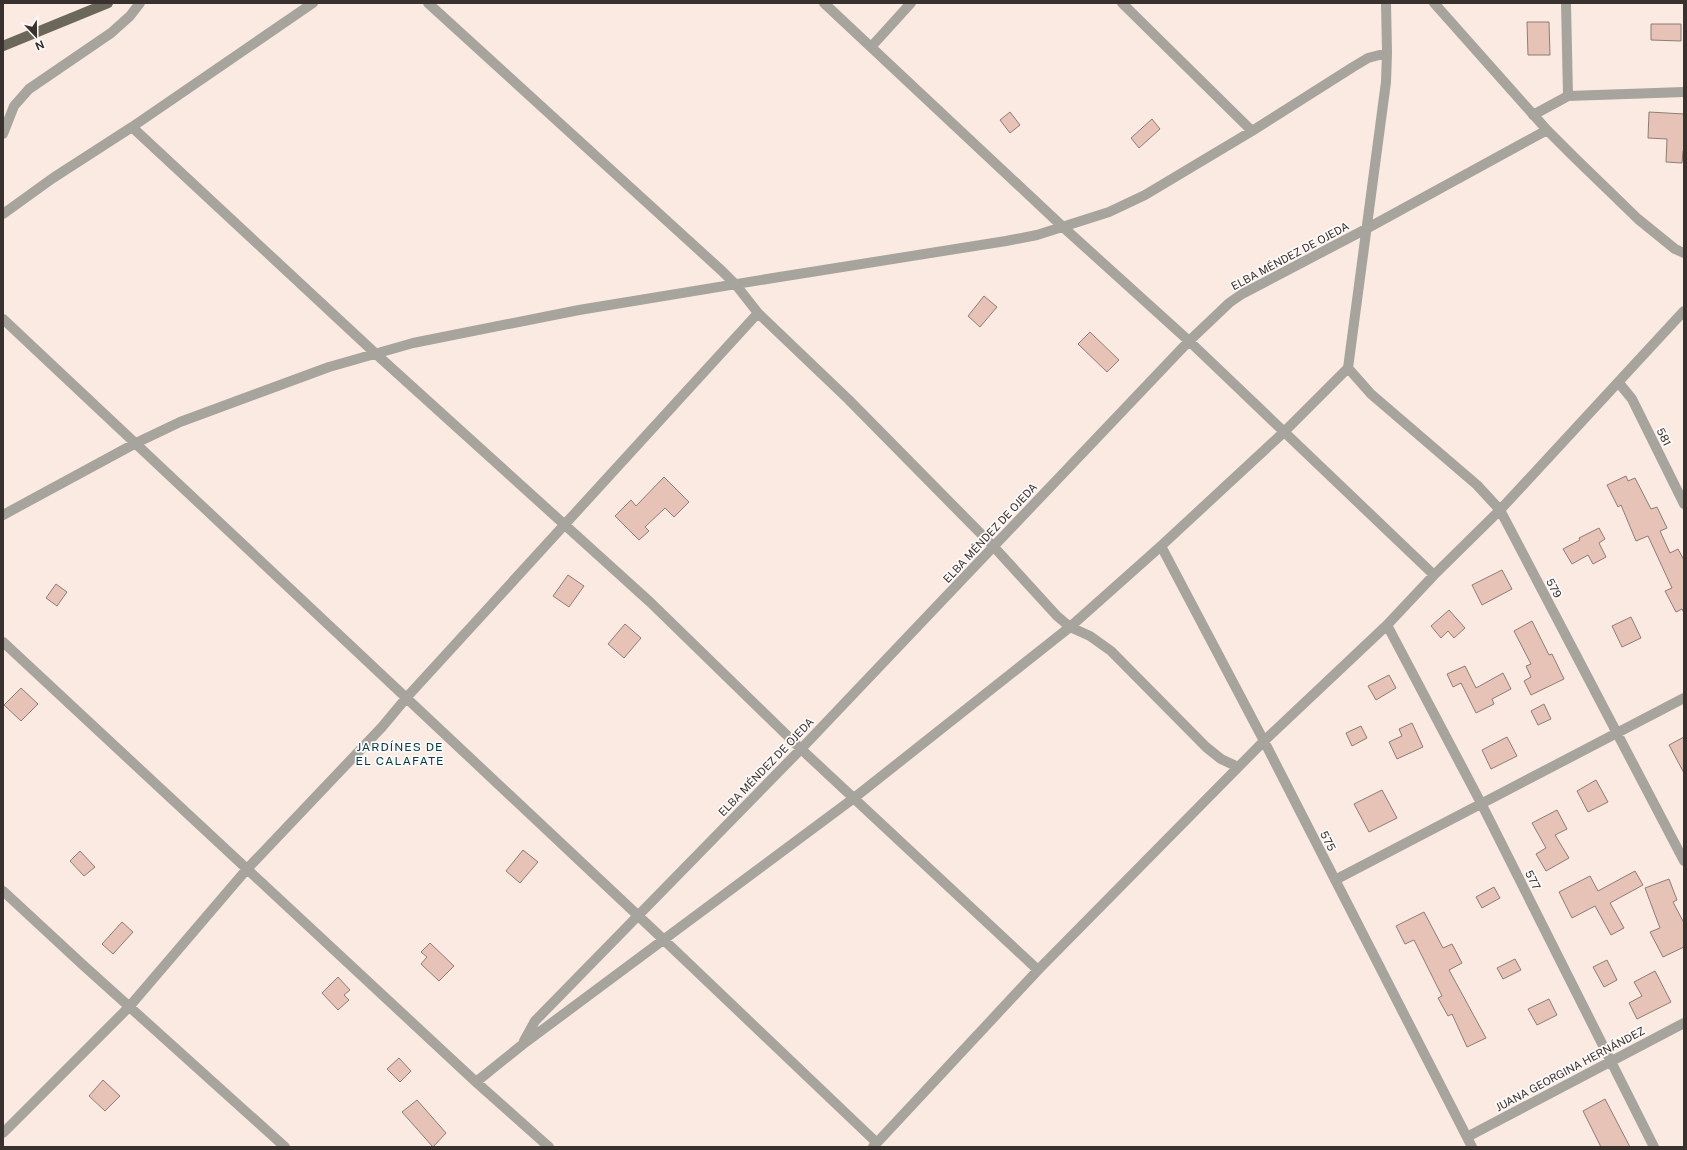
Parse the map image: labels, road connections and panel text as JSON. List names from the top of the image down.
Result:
{
  "streets": {
    "street": [
      "ELBA MÉNDEZ DE OJEDA",
      "581",
      "579",
      "575",
      "577",
      "JUANA GEORGINA HERNÁNDEZ"
    ]
  },
  "crossings": [
    ["575", "JUANA GEORGINA HERNÁNDEZ"],
    ["577", "JUANA GEORGINA HERNÁNDEZ"]
  ],
  "districts": ["JARDÍNES DE EL CALAFATE"],
  "north": "bottom"
}
